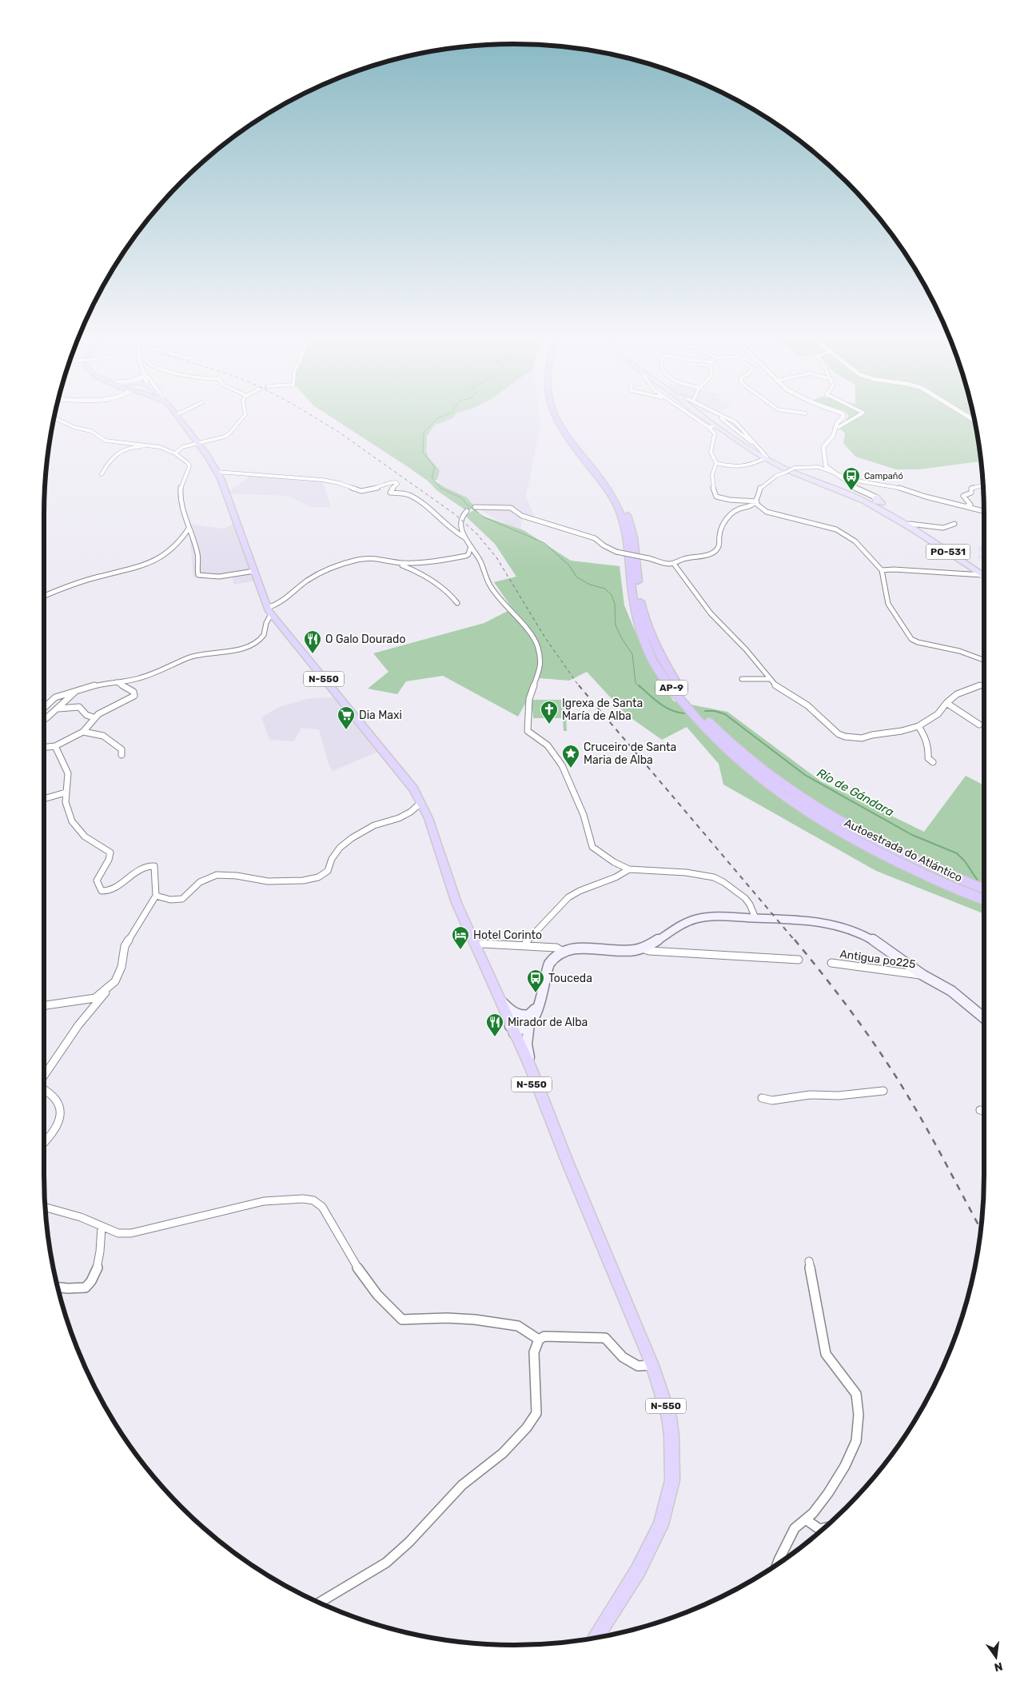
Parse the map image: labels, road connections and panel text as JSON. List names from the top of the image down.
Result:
{
  "streets": {
    "highway": ["N-550", "AP-9", "Autoestrada do Atlántico"],
    "main road": ["PO-531"],
    "street": ["Antigua po225"]
  },
  "water": ["Río de Gándara"],
  "places": {
    "bus stop": ["Campañó", "Touceda"],
    "restaurant": ["O Galo Dourado", "Mirador de Alba"],
    "church": ["Igrexa de Santa María de Alba"],
    "supermarket": ["Dia Maxi"],
    "place": ["Cruceiro de Santa Maria de Alba"],
    "hotel": ["Hotel Corinto"]
  },
  "north": "bottom"
}
